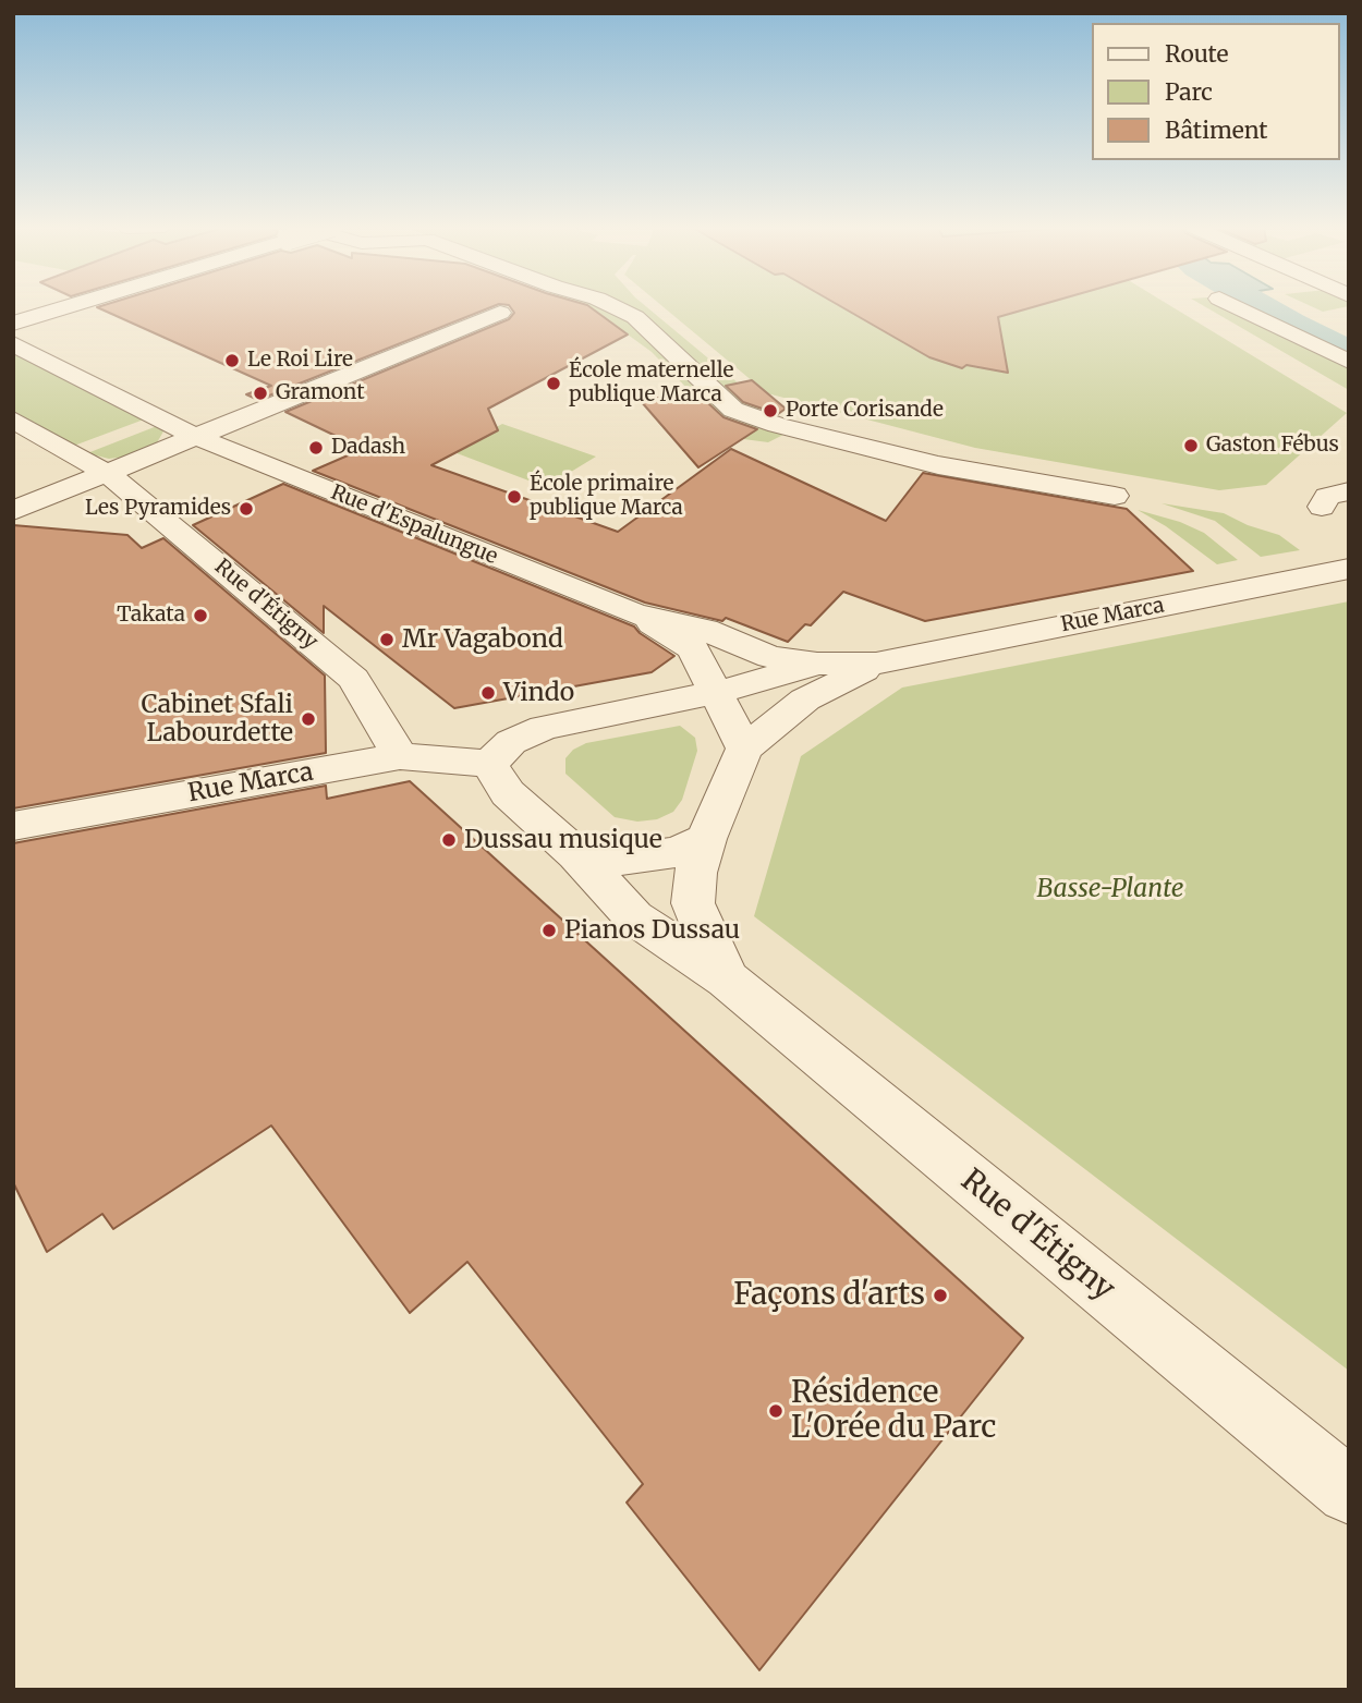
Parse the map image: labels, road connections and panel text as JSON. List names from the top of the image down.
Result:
{
  "streets": {
    "street": ["Rue d'Espalungue", "Rue d'Étigny", "Rue Marca"]
  },
  "crossings": [
    ["Rue d'Espalungue", "Rue d'Étigny"],
    ["Rue d'Espalungue", "Rue Marca"],
    ["Rue d'Étigny", "Rue Marca"]
  ],
  "parks": ["Basse-Plante"],
  "places": [
    "Le Roi Lire",
    "École maternelle publique Marca",
    "Gramont",
    "Porte Corisande",
    "Gaston Fébus",
    "Dadash",
    "École primaire publique Marca",
    "Les Pyramides",
    "Takata",
    "Mr Vagabond",
    "Vindo",
    "Cabinet Sfali Labourdette",
    "Dussau musique",
    "Pianos Dussau",
    "Façons d'arts",
    "Résidence L'Orée du Parc"
  ],
  "legend": ["Route", "Parc", "Bâtiment"]
}
